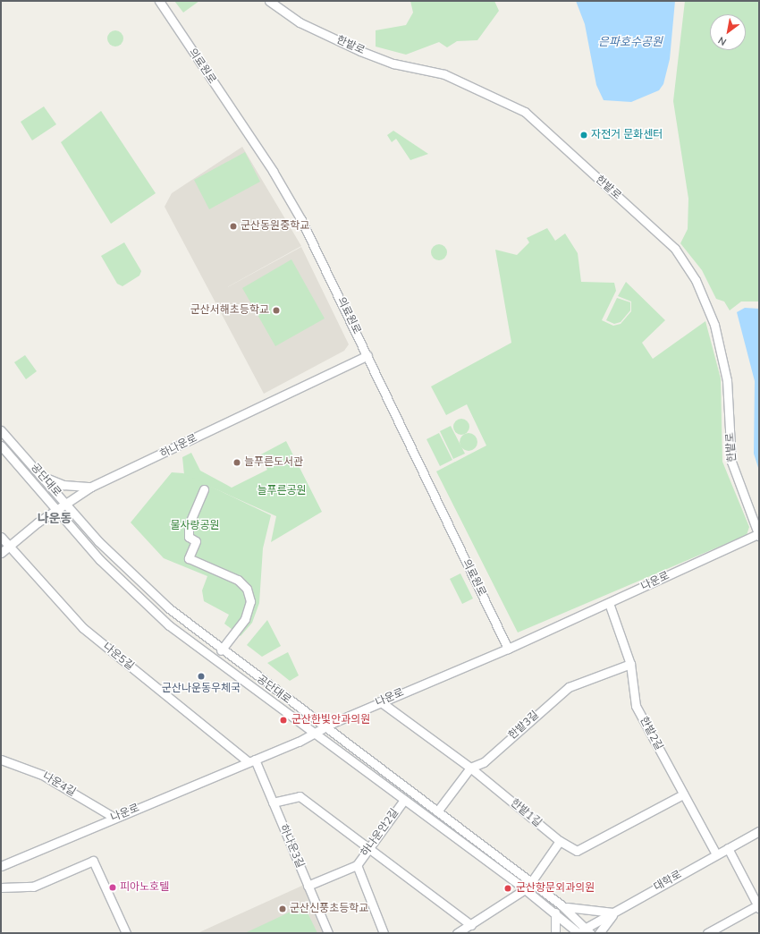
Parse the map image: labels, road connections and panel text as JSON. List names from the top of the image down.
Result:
{
  "streets": {
    "street": [
      "한밭로",
      "의료원로",
      "하나운로",
      "공단대로",
      "나운로",
      "나운5길",
      "한밭3길",
      "한밭2길",
      "나운4길",
      "한밭1길",
      "하나운안2길",
      "하나운3길",
      "대학로"
    ]
  },
  "crossings": [
    ["한밭로", "나운로"],
    ["의료원로", "하나운로"],
    ["의료원로", "나운로"],
    ["하나운로", "공단대로"],
    ["하나운로", "나운5길"],
    ["공단대로", "나운로"],
    ["공단대로", "한밭3길"],
    ["공단대로", "하나운안2길"],
    ["공단대로", "대학로"],
    ["나운로", "나운5길"],
    ["나운로", "한밭2길"],
    ["나운로", "나운4길"],
    ["나운로", "한밭1길"],
    ["나운로", "하나운3길"],
    ["나운5길", "하나운3길"],
    ["한밭3길", "한밭2길"],
    ["한밭3길", "한밭1길"],
    ["한밭2길", "한밭1길"],
    ["한밭2길", "대학로"],
    ["하나운안2길", "하나운3길"]
  ],
  "districts": ["나운동"],
  "water": ["은파호수공원"],
  "parks": ["늘푸른공원", "물사랑공원"],
  "places": [
    "자전거 문화센터",
    "군산동원중학교",
    "군산서해초등학교",
    "늘푸른도서관",
    "군산나운동우체국",
    "군산한빛안과의원",
    "피아노호텔",
    "군산항문외과의원",
    "군산신풍초등학교"
  ],
  "north": "bottom left"
}
